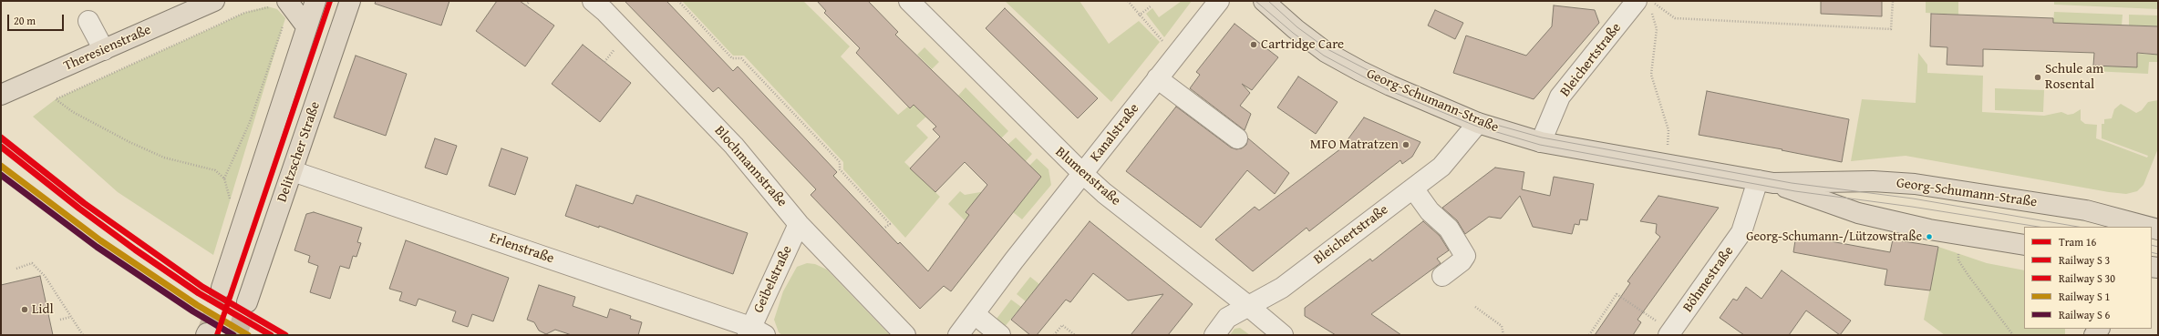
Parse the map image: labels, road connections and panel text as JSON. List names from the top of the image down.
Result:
{
  "streets": {
    "main road": ["Theresienstraße", "Georg-Schumann-Straße", "Delitzscher Straße"],
    "street": [
      "Bleichertstraße",
      "Kanalstraße",
      "Blochmannstraße",
      "Blumenstraße",
      "Erlenstraße",
      "Geibelstraße",
      "Böhmestraße"
    ]
  },
  "crossings": [
    ["Bleichertstraße", "Georg-Schumann-Straße"],
    ["Bleichertstraße", "Blumenstraße"],
    ["Georg-Schumann-Straße", "Böhmestraße"],
    ["Kanalstraße", "Blumenstraße"],
    ["Delitzscher Straße", "Erlenstraße"],
    ["Blochmannstraße", "Geibelstraße"],
    ["Erlenstraße", "Geibelstraße"]
  ],
  "places": [
    "Cartridge Care",
    "Schule am Rosental",
    "MFO Matratzen",
    "Georg-Schumann-/Lützowstraße",
    "Lidl"
  ],
  "lines": ["tram line 16"],
  "legend": [
    "Tram 16",
    "Railway S 3",
    "Railway S 30",
    "Railway S 1",
    "Railway S 6"
  ],
  "scale_bar": "20 m"
}
